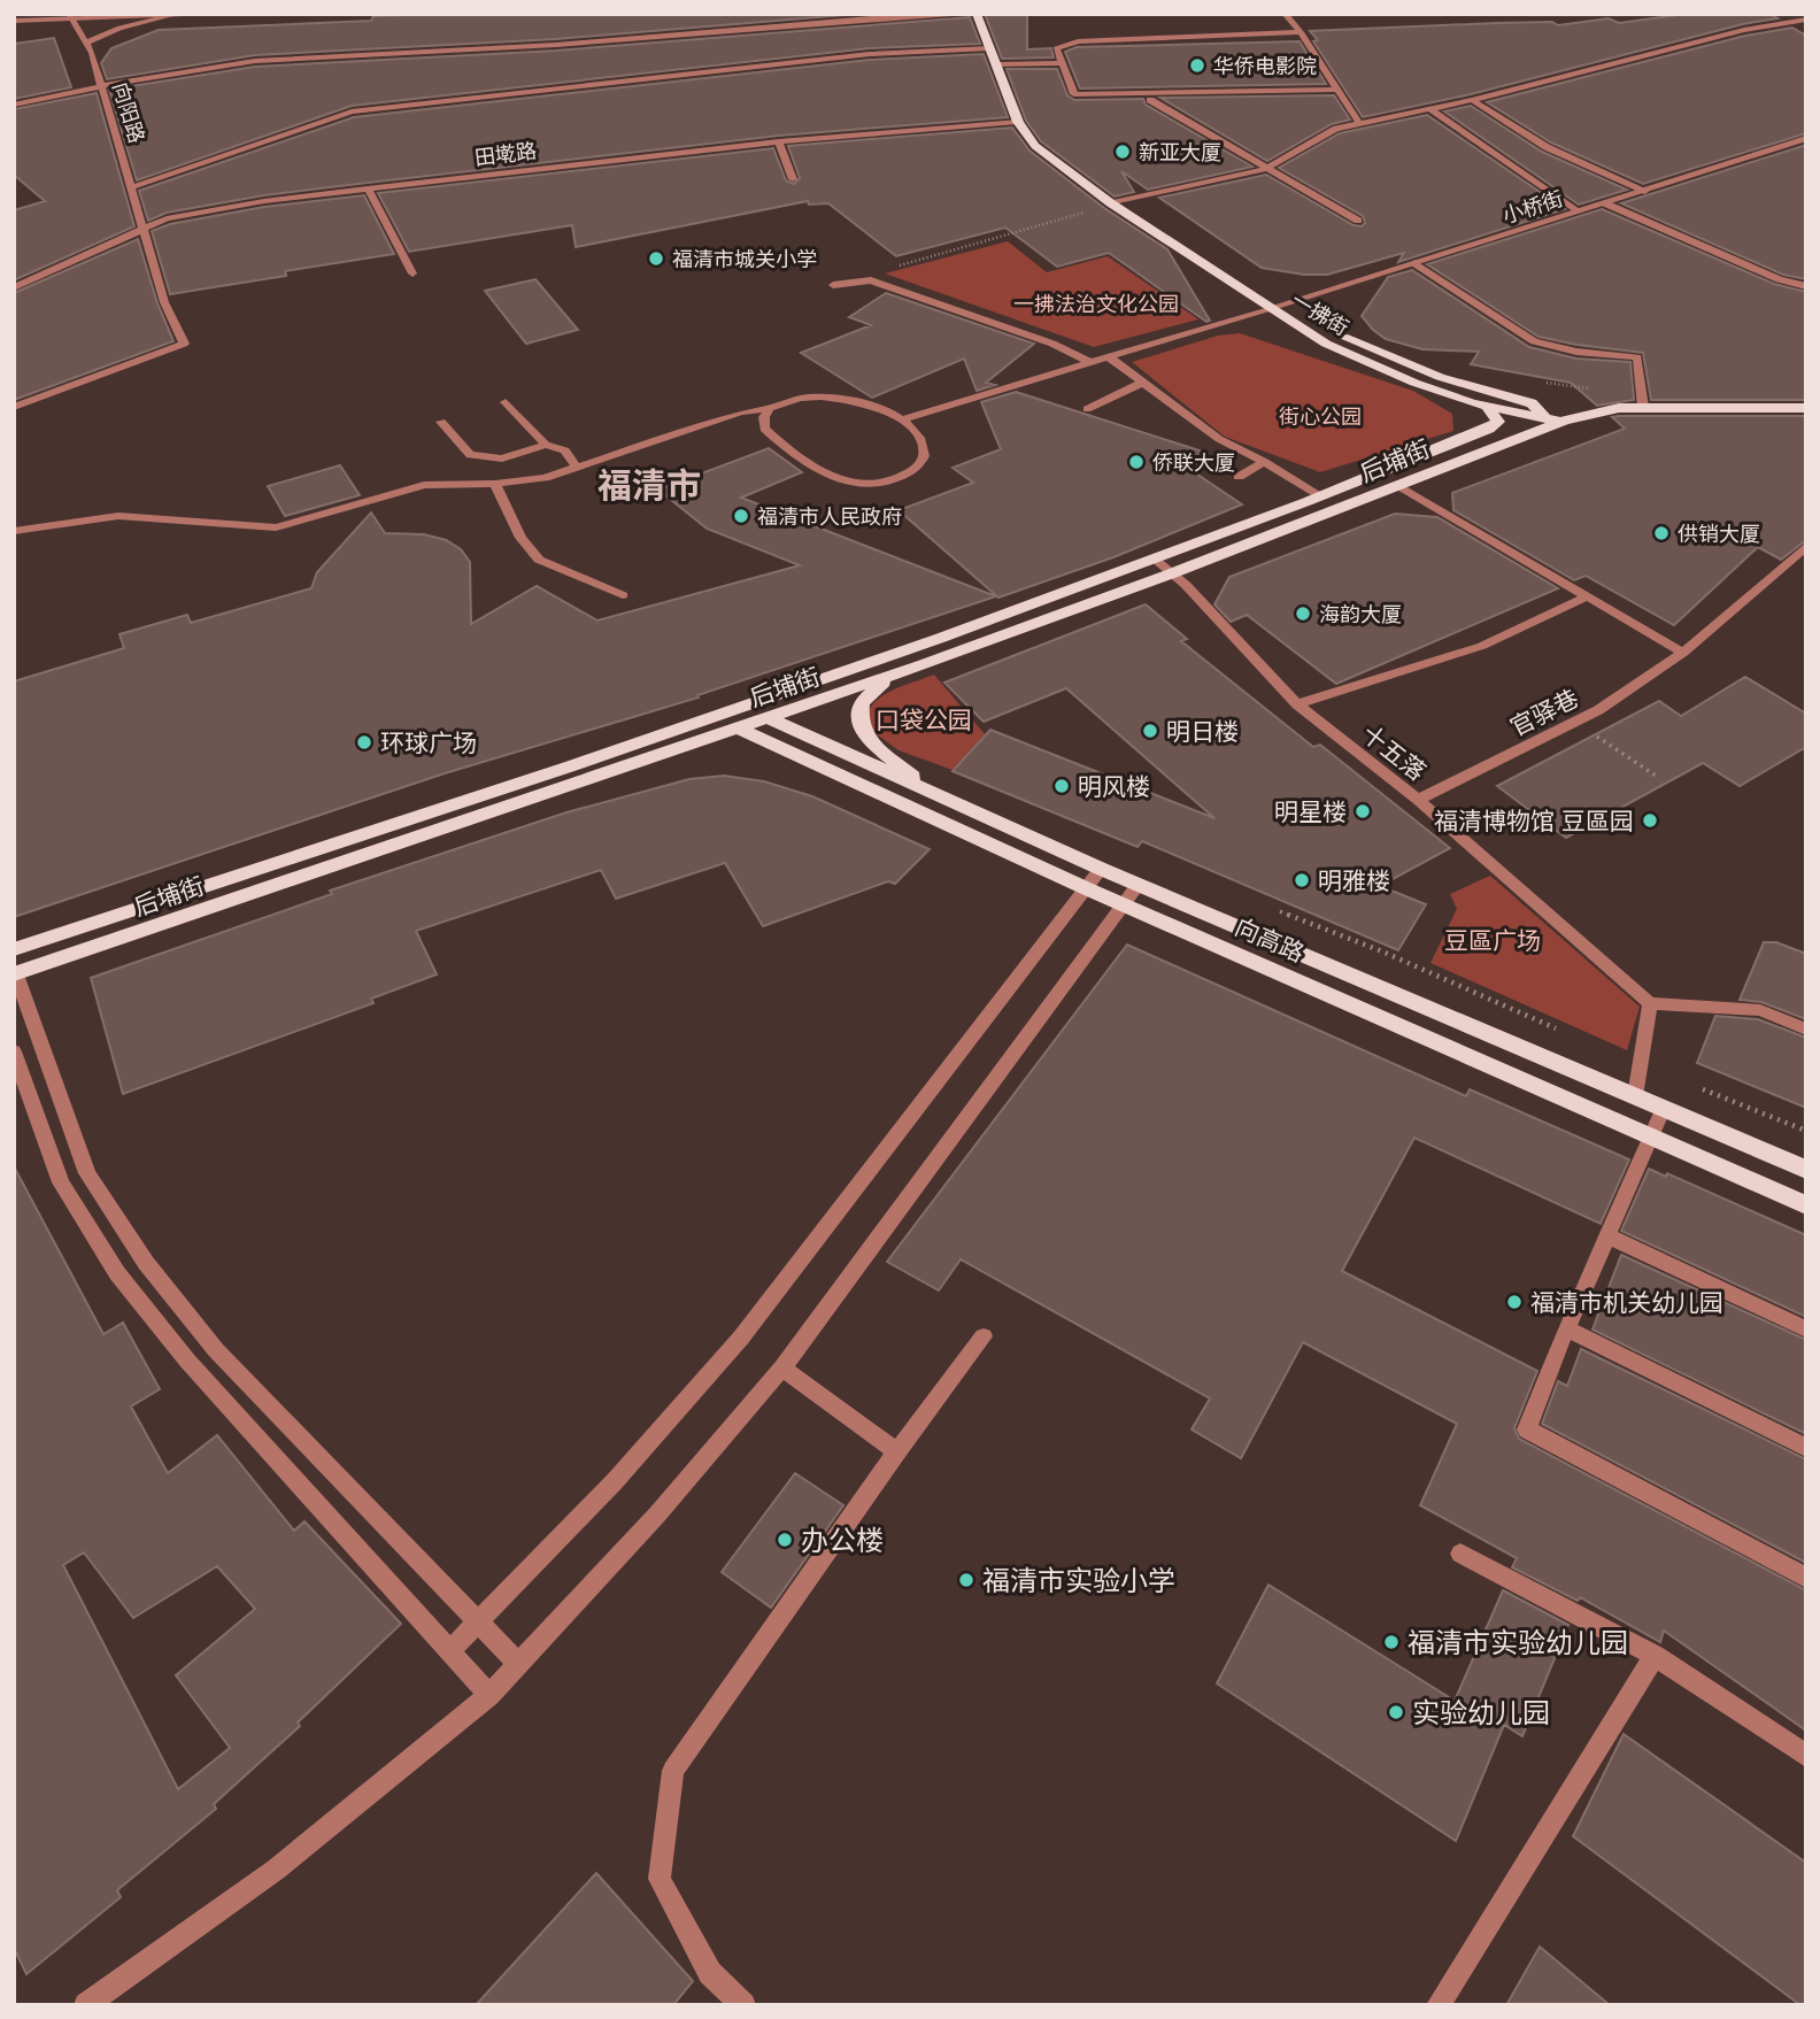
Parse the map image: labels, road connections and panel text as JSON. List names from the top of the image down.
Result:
{
  "streets": {
    "main road": ["一拂街", "后埔街", "向高路"],
    "street": [
      "向阳路",
      "田墘路",
      "小桥街",
      "官驿巷",
      "十五落"
    ]
  },
  "crossings": [
    ["向阳路", "田墘路"],
    ["小桥街", "一拂街"],
    ["一拂街", "后埔街"],
    ["后埔街", "十五落"],
    ["后埔街", "向高路"],
    ["官驿巷", "十五落"]
  ],
  "districts": ["福清市"],
  "parks": [
    "一拂法治文化公园",
    "街心公园",
    "口袋公园",
    "豆區广场"
  ],
  "places": [
    "华侨电影院",
    "新亚大厦",
    "福清市城关小学",
    "侨联大厦",
    "福清市人民政府",
    "供销大厦",
    "海韵大厦",
    "明日楼",
    "环球广场",
    "明风楼",
    "明星楼",
    "福清博物馆 豆區园",
    "明雅楼",
    "福清市机关幼儿园",
    "办公楼",
    "福清市实验小学",
    "福清市实验幼儿园",
    "实验幼儿园"
  ]
}
